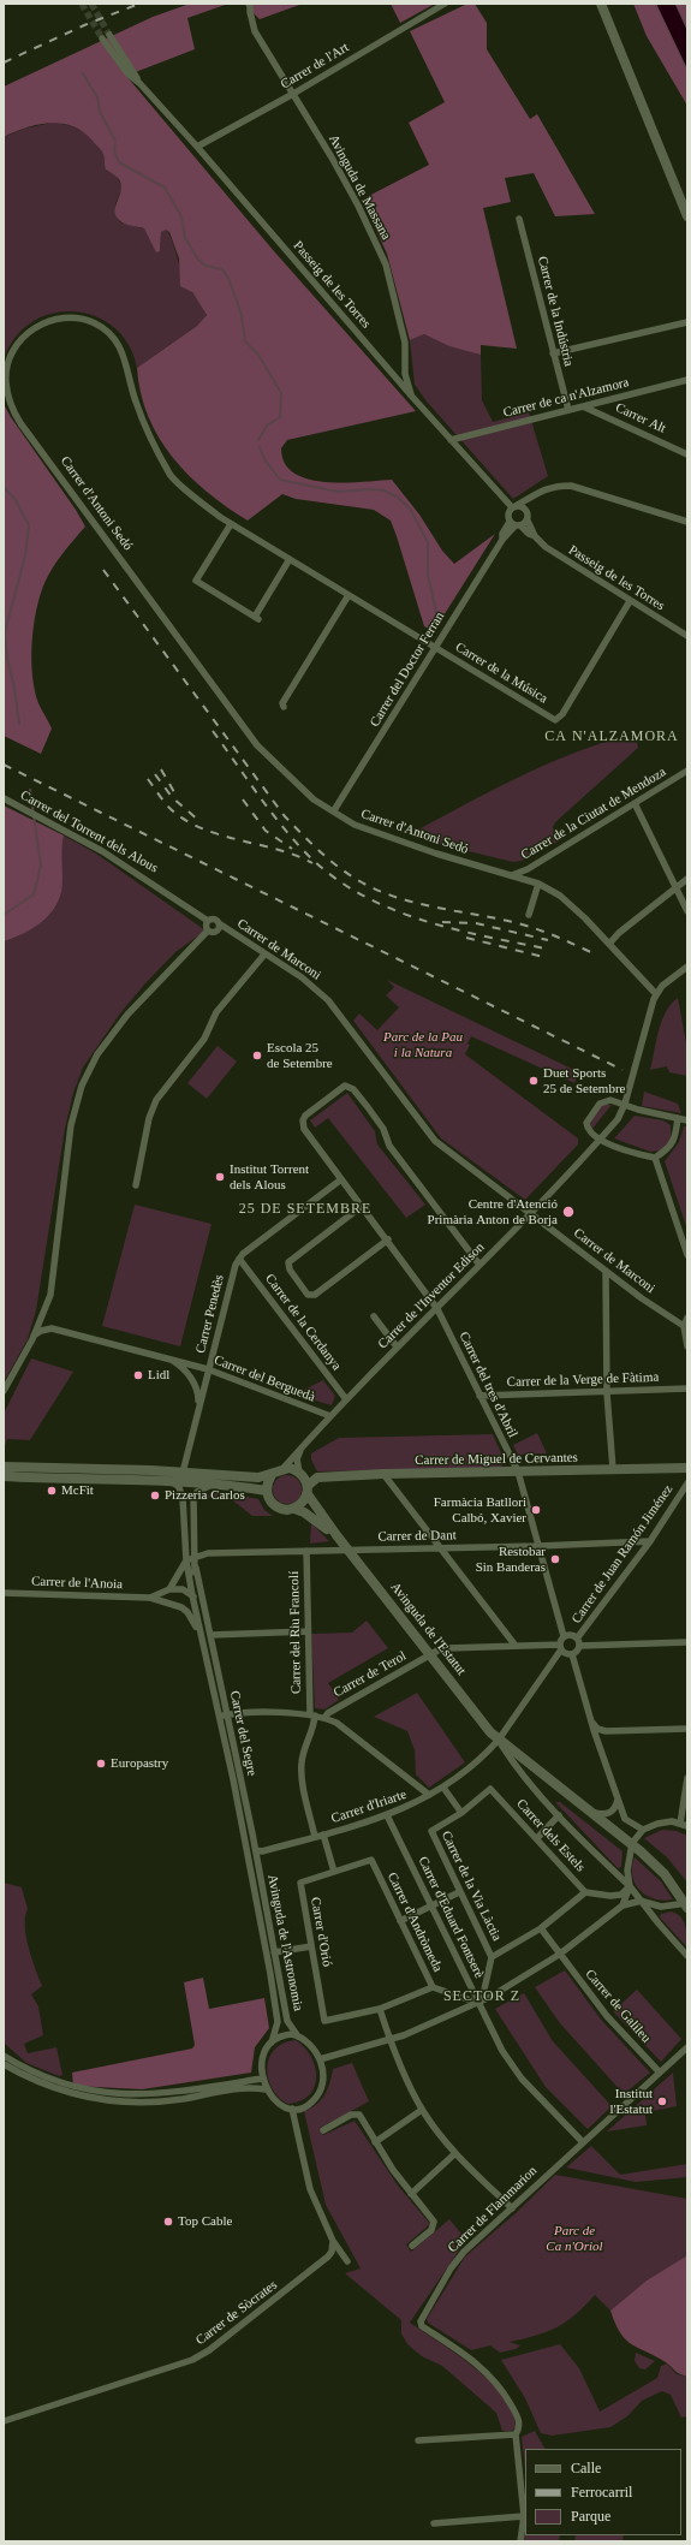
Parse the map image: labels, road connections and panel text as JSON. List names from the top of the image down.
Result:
{
  "streets": {
    "main road": ["Carrer de Miguel de Cervantes", "Avinguda de l'Estatut"],
    "street": [
      "Carrer de l'Art",
      "Avinguda de Massana",
      "Passeig de les Torres",
      "Carrer de la Indústria",
      "Carrer de ca n'Alzamora",
      "Carrer Alt",
      "Carrer d'Antoni Sedó",
      "Carrer del Doctor Ferran",
      "Carrer de la Música",
      "Carrer de la Ciutat de Mendoza",
      "Carrer del Torrent dels Alous",
      "Carrer de Marconi",
      "Carrer de l'Inventor Edison",
      "Carrer Penedès",
      "Carrer de la Cerdanya",
      "Carrer del Berguedà",
      "Carrer de la Verge de Fàtima",
      "Carrer del tres d'Abril",
      "Carrer de Dant",
      "Carrer de Juan Ramón Jiménez",
      "Carrer de l'Anoia",
      "Carrer del Riu Francolí",
      "Carrer de Terol",
      "Carrer del Segre",
      "Carrer d'Iriarte",
      "Carrer dels Estels",
      "Carrer de la Via Làctia",
      "Carrer d'Eduard Fontserè",
      "Carrer d'Andròmeda",
      "Carrer d'Orió",
      "Avinguda de l'Astronomia",
      "Carrer de Galileu",
      "Carrer de Flammarion",
      "Carrer de Sòcrates"
    ]
  },
  "crossings": [
    ["Carrer de l'Art", "Avinguda de Massana"],
    ["Carrer de l'Art", "Passeig de les Torres"],
    ["Avinguda de Massana", "Passeig de les Torres"],
    ["Passeig de les Torres", "Carrer de ca n'Alzamora"],
    ["Passeig de les Torres", "Carrer del Doctor Ferran"],
    ["Passeig de les Torres", "Carrer de la Música"],
    ["Carrer de la Indústria", "Carrer de ca n'Alzamora"],
    ["Carrer de ca n'Alzamora", "Carrer Alt"],
    ["Carrer d'Antoni Sedó", "Carrer del Doctor Ferran"],
    ["Carrer d'Antoni Sedó", "Carrer de la Música"],
    ["Carrer d'Antoni Sedó", "Carrer de la Ciutat de Mendoza"],
    ["Carrer d'Antoni Sedó", "Carrer de l'Inventor Edison"],
    ["Carrer del Doctor Ferran", "Carrer de la Música"],
    ["Carrer del Torrent dels Alous", "Carrer de Marconi"],
    ["Carrer de Marconi", "Carrer de l'Inventor Edison"],
    ["Carrer de l'Inventor Edison", "Carrer de la Cerdanya"],
    ["Carrer de l'Inventor Edison", "Carrer del Berguedà"],
    ["Carrer de l'Inventor Edison", "Carrer del tres d'Abril"],
    ["Carrer de l'Inventor Edison", "Carrer de Miguel de Cervantes"],
    ["Carrer de l'Inventor Edison", "Avinguda de l'Estatut"],
    ["Carrer Penedès", "Carrer de la Cerdanya"],
    ["Carrer Penedès", "Carrer del Berguedà"],
    ["Carrer Penedès", "Carrer del tres d'Abril"],
    ["Carrer de la Verge de Fàtima", "Carrer del tres d'Abril"],
    ["Carrer del tres d'Abril", "Carrer de Miguel de Cervantes"],
    ["Carrer del tres d'Abril", "Carrer de Dant"],
    ["Carrer del tres d'Abril", "Carrer de Juan Ramón Jiménez"],
    ["Carrer del tres d'Abril", "Carrer de Terol"],
    ["Carrer de Miguel de Cervantes", "Avinguda de l'Estatut"],
    ["Carrer de Dant", "Carrer de Juan Ramón Jiménez"],
    ["Carrer de Dant", "Avinguda de l'Estatut"],
    ["Carrer de Dant", "Carrer del Riu Francolí"],
    ["Carrer de Dant", "Carrer del Segre"],
    ["Carrer de Juan Ramón Jiménez", "Carrer de Terol"],
    ["Carrer de l'Anoia", "Carrer del Segre"],
    ["Avinguda de l'Estatut", "Carrer de Terol"],
    ["Avinguda de l'Estatut", "Carrer d'Iriarte"],
    ["Avinguda de l'Estatut", "Carrer dels Estels"],
    ["Carrer del Riu Francolí", "Carrer d'Iriarte"],
    ["Carrer del Segre", "Carrer d'Iriarte"],
    ["Carrer del Segre", "Avinguda de l'Astronomia"],
    ["Carrer d'Iriarte", "Carrer d'Eduard Fontserè"],
    ["Carrer d'Iriarte", "Avinguda de l'Astronomia"],
    ["Carrer dels Estels", "Carrer de la Via Làctia"],
    ["Carrer d'Eduard Fontserè", "Carrer d'Andròmeda"],
    ["Carrer d'Eduard Fontserè", "Carrer de Flammarion"],
    ["Carrer d'Andròmeda", "Carrer d'Orió"],
    ["Carrer de Galileu", "Carrer de Flammarion"]
  ],
  "districts": ["CA N'ALZAMORA", "25 DE SETEMBRE", "SECTOR Z"],
  "parks": ["Parc de la Pau i la Natura", "Parc de Ca n'Oriol"],
  "places": [
    "Escola 25 de Setembre",
    "Duet Sports 25 de Setembre",
    "Institut Torrent dels Alous",
    "Centre d'Atenció Primària Anton de Borja",
    "Lidl",
    "McFit",
    "Pizzeria Carlos",
    "Farmàcia Batllori Calbó, Xavier",
    "Restobar Sin Banderas",
    "Europastry",
    "Institut l'Estatut",
    "Top Cable"
  ],
  "legend": ["Calle", "Ferrocarril", "Parque"]
}
